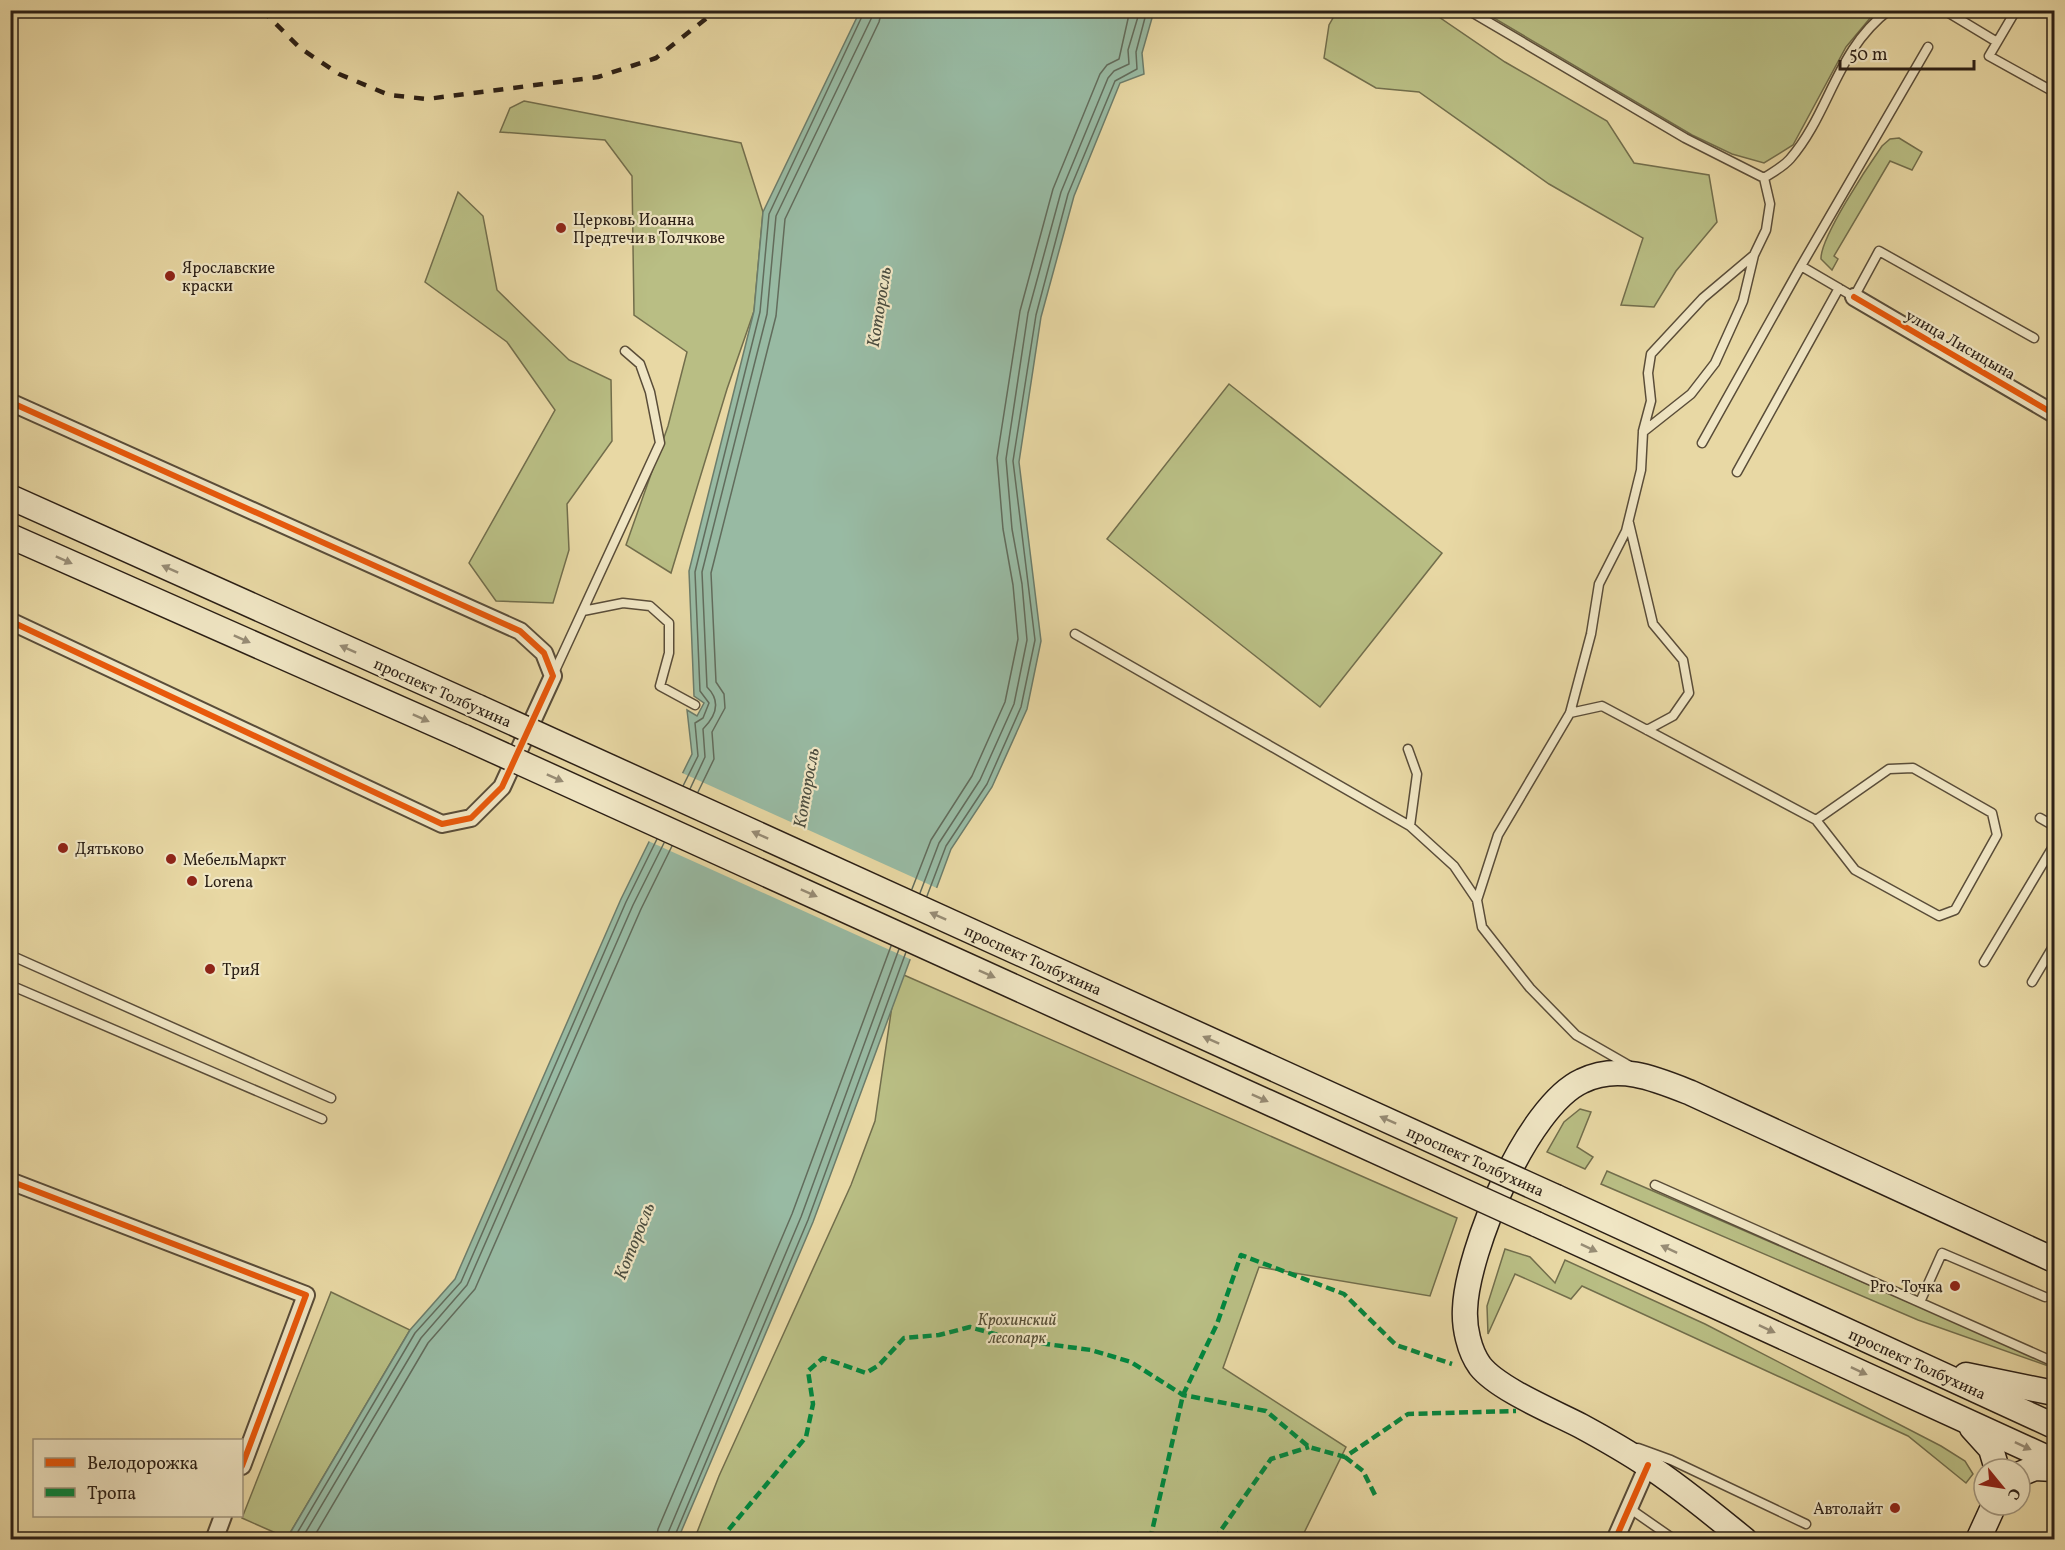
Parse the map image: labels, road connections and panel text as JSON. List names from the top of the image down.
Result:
{
  "streets": {
    "main road": ["проспект Толбухина"],
    "street": ["улица Лисицына"]
  },
  "water": ["Которосль"],
  "parks": ["Крохинский лесопарк"],
  "places": [
    "Церковь Иоанна Предтечи в Толчкове",
    "Ярославские краски",
    "Дятьково",
    "МебельМаркт",
    "Lorena",
    "ТриЯ",
    "Pro. Точка",
    "Автолайт"
  ],
  "legend": ["Велодорожка", "Тропа"],
  "scale_bar": "50 m",
  "north": "bottom right"
}
